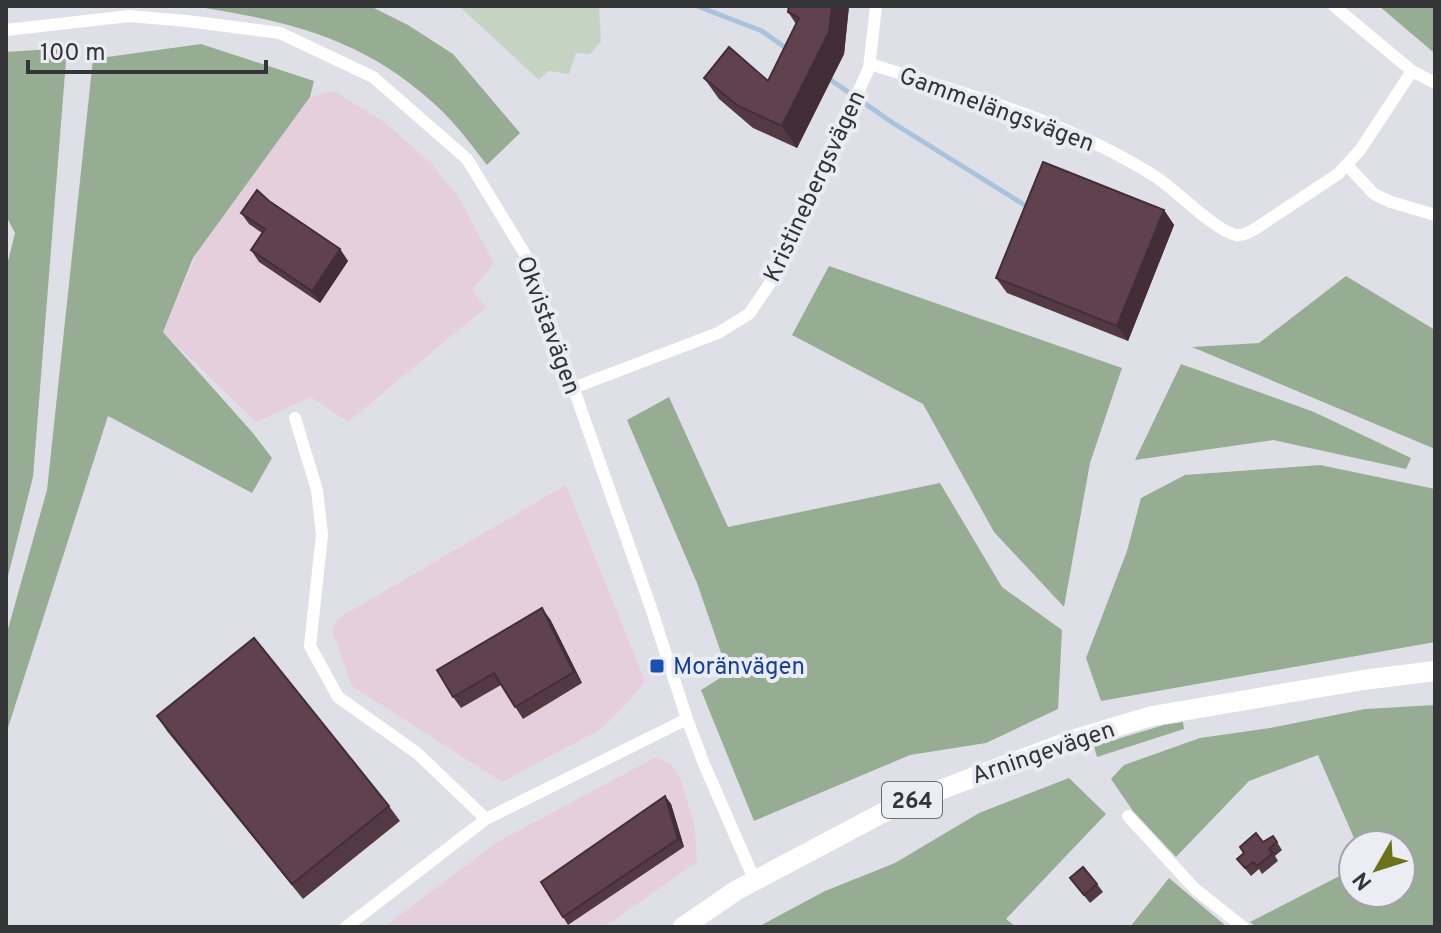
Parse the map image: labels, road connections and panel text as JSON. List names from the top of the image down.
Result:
{
  "streets": {
    "main road": ["Arningevägen", "264"],
    "street": ["Gammelängsvägen", "Kristinebergsvägen", "Okvistavägen"]
  },
  "crossings": [
    ["Gammelängsvägen", "Kristinebergsvägen"],
    ["Kristinebergsvägen", "Okvistavägen"],
    ["Okvistavägen", "Arningevägen"]
  ],
  "places": {
    "transit": ["Moränvägen"]
  },
  "scale_bar": "100 m",
  "north": "bottom left"
}
